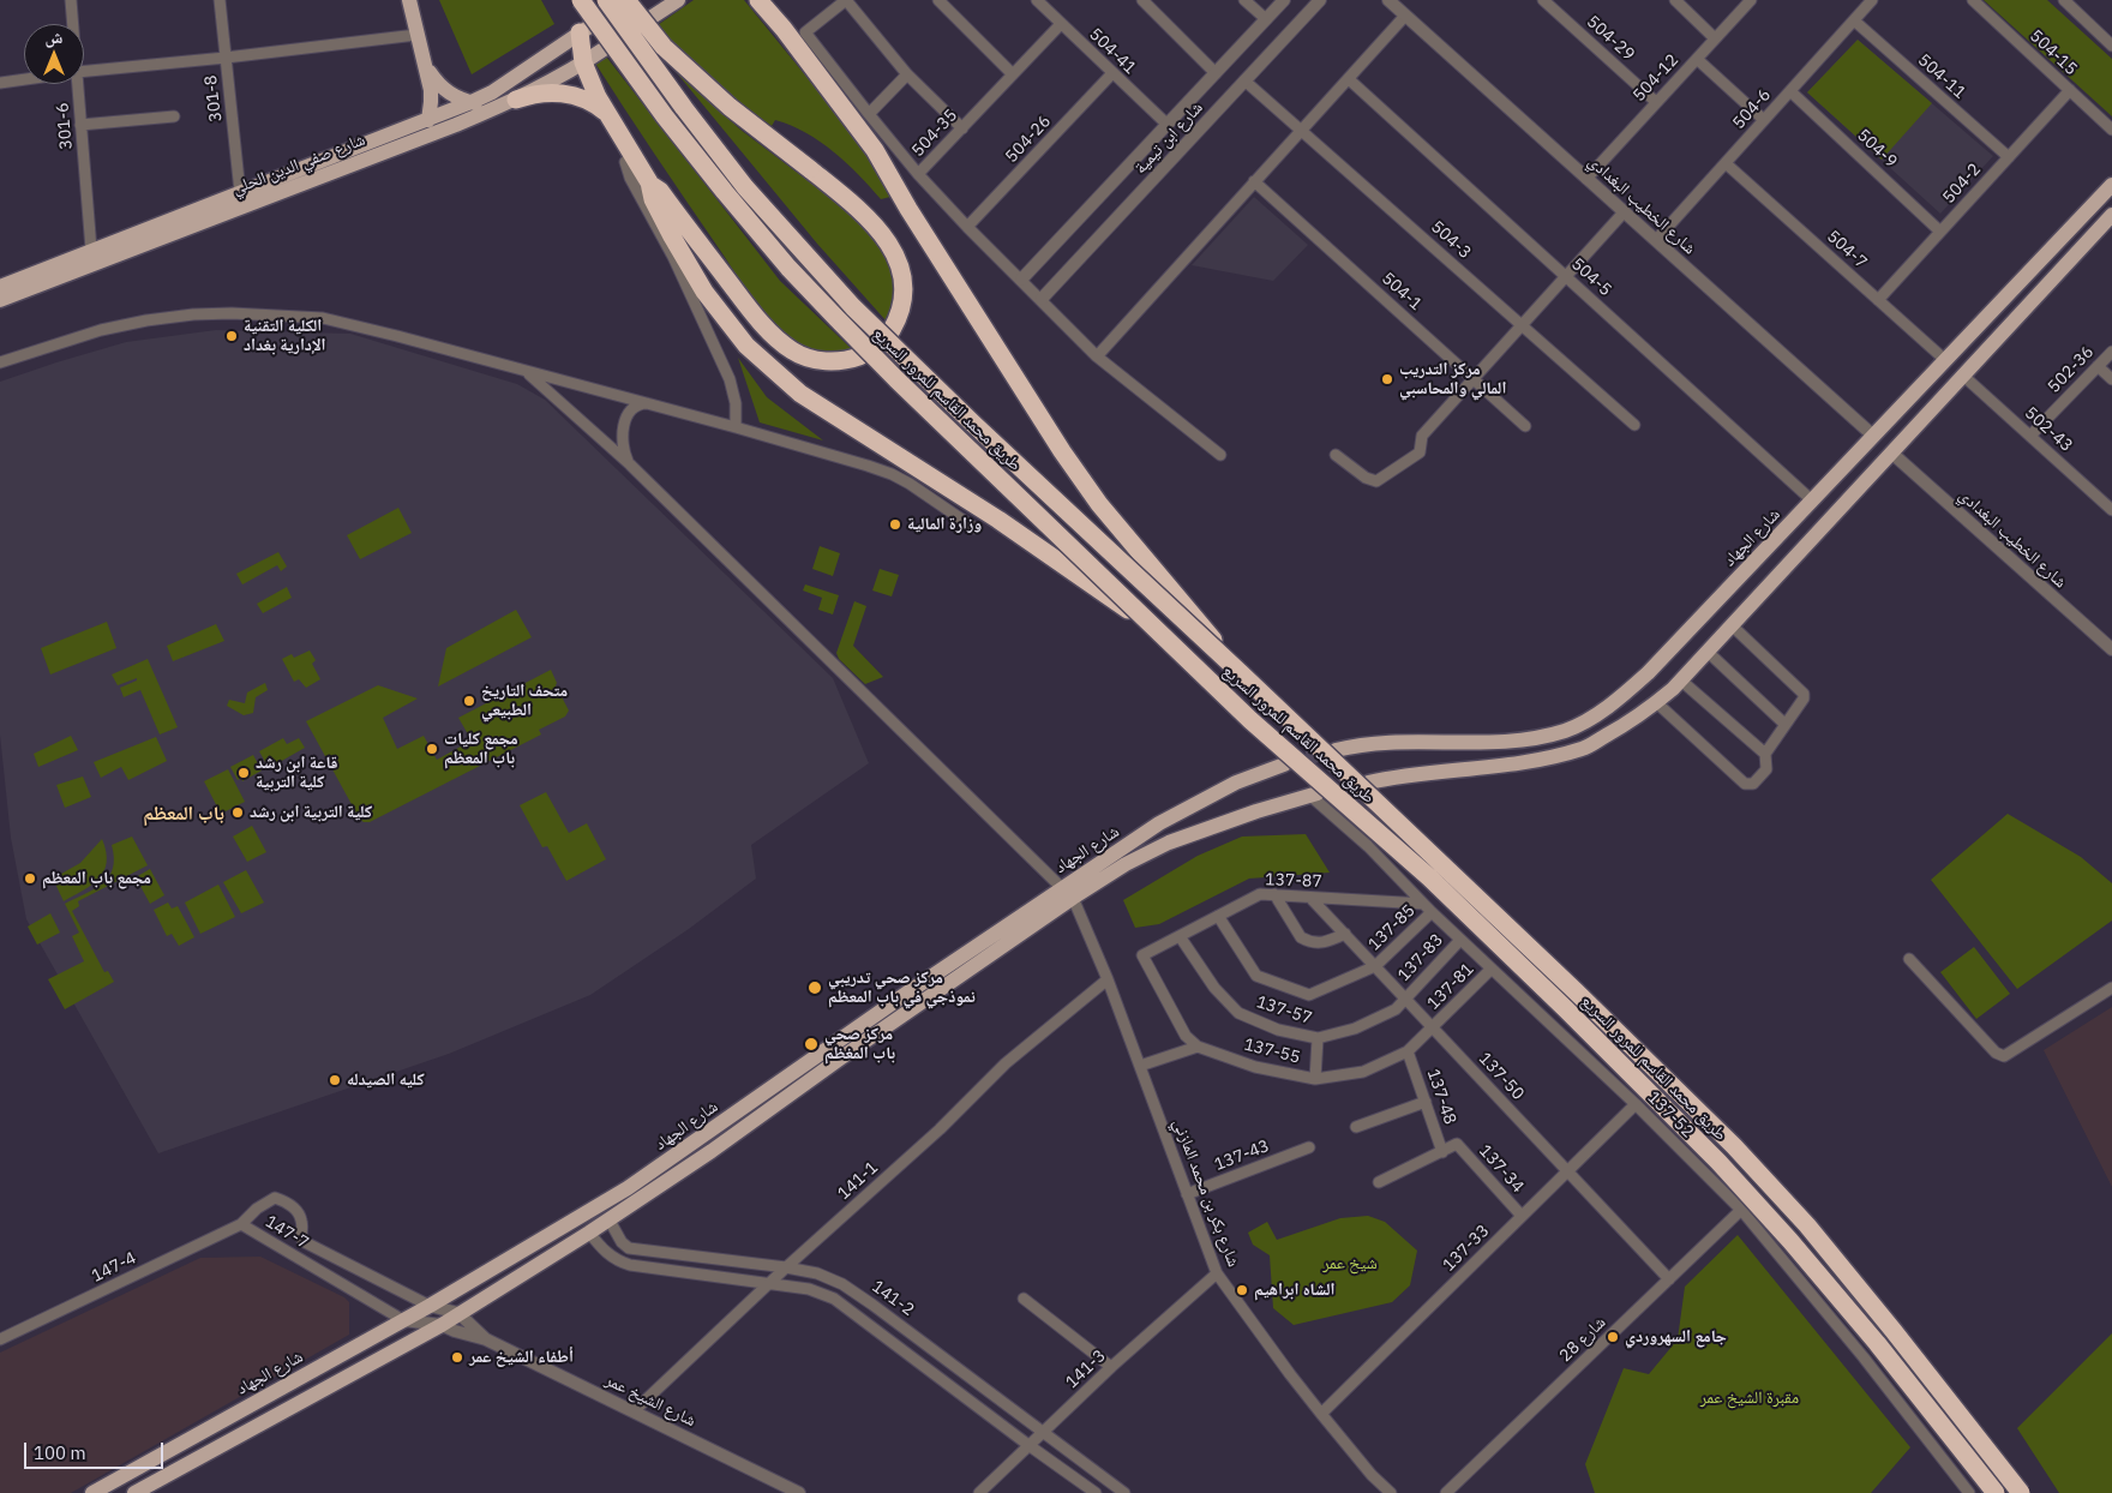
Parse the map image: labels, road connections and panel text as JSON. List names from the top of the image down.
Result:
{
  "streets": {
    "highway": ["طريق محمد القاسم للمرور السريع"],
    "main road": ["شارع صفي الدين الحلي", "شارع الجهاد"],
    "street": [
      "504-29",
      "504-41",
      "504-15",
      "504-11",
      "504-12",
      "301-8",
      "504-6",
      "301-6",
      "504-35",
      "شارع ابن تيمية",
      "504-26",
      "504-9",
      "504-2",
      "شارع الخطيب البغدادي",
      "504-3",
      "504-7",
      "504-5",
      "504-1",
      "502-36",
      "502-43",
      "137-87",
      "137-85",
      "137-83",
      "137-81",
      "137-57",
      "137-55",
      "137-50",
      "137-48",
      "137-52",
      "137-43",
      "137-34",
      "141-1",
      "شارع بكر بن محمد المازني",
      "147-7",
      "137-33",
      "147-4",
      "141-2",
      "شارع 28",
      "141-3",
      "شارع الشيخ عمر"
    ]
  },
  "crossings": [
    ["504-29", "504-12"],
    ["504-41", "504-35"],
    ["504-41", "شارع ابن تيمية"],
    ["504-41", "504-26"],
    ["504-15", "504-2"],
    ["504-11", "504-6"],
    ["504-11", "504-2"],
    ["504-12", "شارع الخطيب البغدادي"],
    ["301-8", "شارع صفي الدين الحلي"],
    ["504-6", "504-9"],
    ["504-6", "شارع الخطيب البغدادي"],
    ["504-6", "504-7"],
    ["301-6", "شارع صفي الدين الحلي"],
    ["504-35", "شارع ابن تيمية"],
    ["504-35", "504-26"],
    ["شارع ابن تيمية", "504-3"],
    ["504-9", "504-2"],
    ["504-2", "504-7"],
    ["شارع الخطيب البغدادي", "شارع الجهاد"],
    ["504-7", "شارع الجهاد"],
    ["504-5", "شارع الجهاد"],
    ["502-36", "502-43"],
    ["شارع الجهاد", "137-52"],
    ["شارع الجهاد", "شارع بكر بن محمد المازني"],
    ["شارع الجهاد", "147-7"],
    ["شارع الجهاد", "141-2"],
    ["شارع الجهاد", "شارع الشيخ عمر"],
    ["137-87", "137-85"],
    ["137-87", "137-57"],
    ["137-87", "137-55"],
    ["137-87", "137-50"],
    ["137-87", "137-52"],
    ["137-85", "137-50"],
    ["137-85", "137-52"],
    ["137-83", "137-57"],
    ["137-83", "137-50"],
    ["137-83", "137-52"],
    ["137-81", "137-55"],
    ["137-81", "137-50"],
    ["137-81", "137-52"],
    ["137-57", "137-50"],
    ["137-55", "137-50"],
    ["137-55", "137-48"],
    ["137-50", "137-33"],
    ["137-50", "شارع 28"],
    ["137-48", "137-34"],
    ["137-52", "137-33"],
    ["137-52", "شارع 28"],
    ["137-43", "شارع بكر بن محمد المازني"],
    ["137-34", "137-33"],
    ["141-1", "شارع بكر بن محمد المازني"],
    ["141-1", "141-2"],
    ["141-1", "شارع الشيخ عمر"],
    ["شارع بكر بن محمد المازني", "137-33"],
    ["شارع بكر بن محمد المازني", "141-3"],
    ["147-7", "147-4"],
    ["147-7", "شارع الشيخ عمر"],
    ["141-2", "141-3"]
  ],
  "districts": ["باب المعظم"],
  "parks": ["شيخ عمر", "مقبرة الشيخ عمر"],
  "places": [
    "الكلية التقنية الإدارية بغداد",
    "مركز التدريب المالي والمحاسبي",
    "وزارة المالية",
    "متحف التاريخ الطبيعي",
    "مجمع كليات باب المعظم",
    "قاعة ابن رشد كلية التربية",
    "كلية التربية ابن رشد",
    "مجمع باب المعظم",
    "مركز صحي تدريبي نموذجي في باب المعظم",
    "مركز صحي باب المغظم",
    "كليه الصيدله",
    "الشاه ابراهيم",
    "جامع السهروردي",
    "أطفاء الشيخ عمر"
  ],
  "scale_bar": "100 m",
  "north": "top"
}
